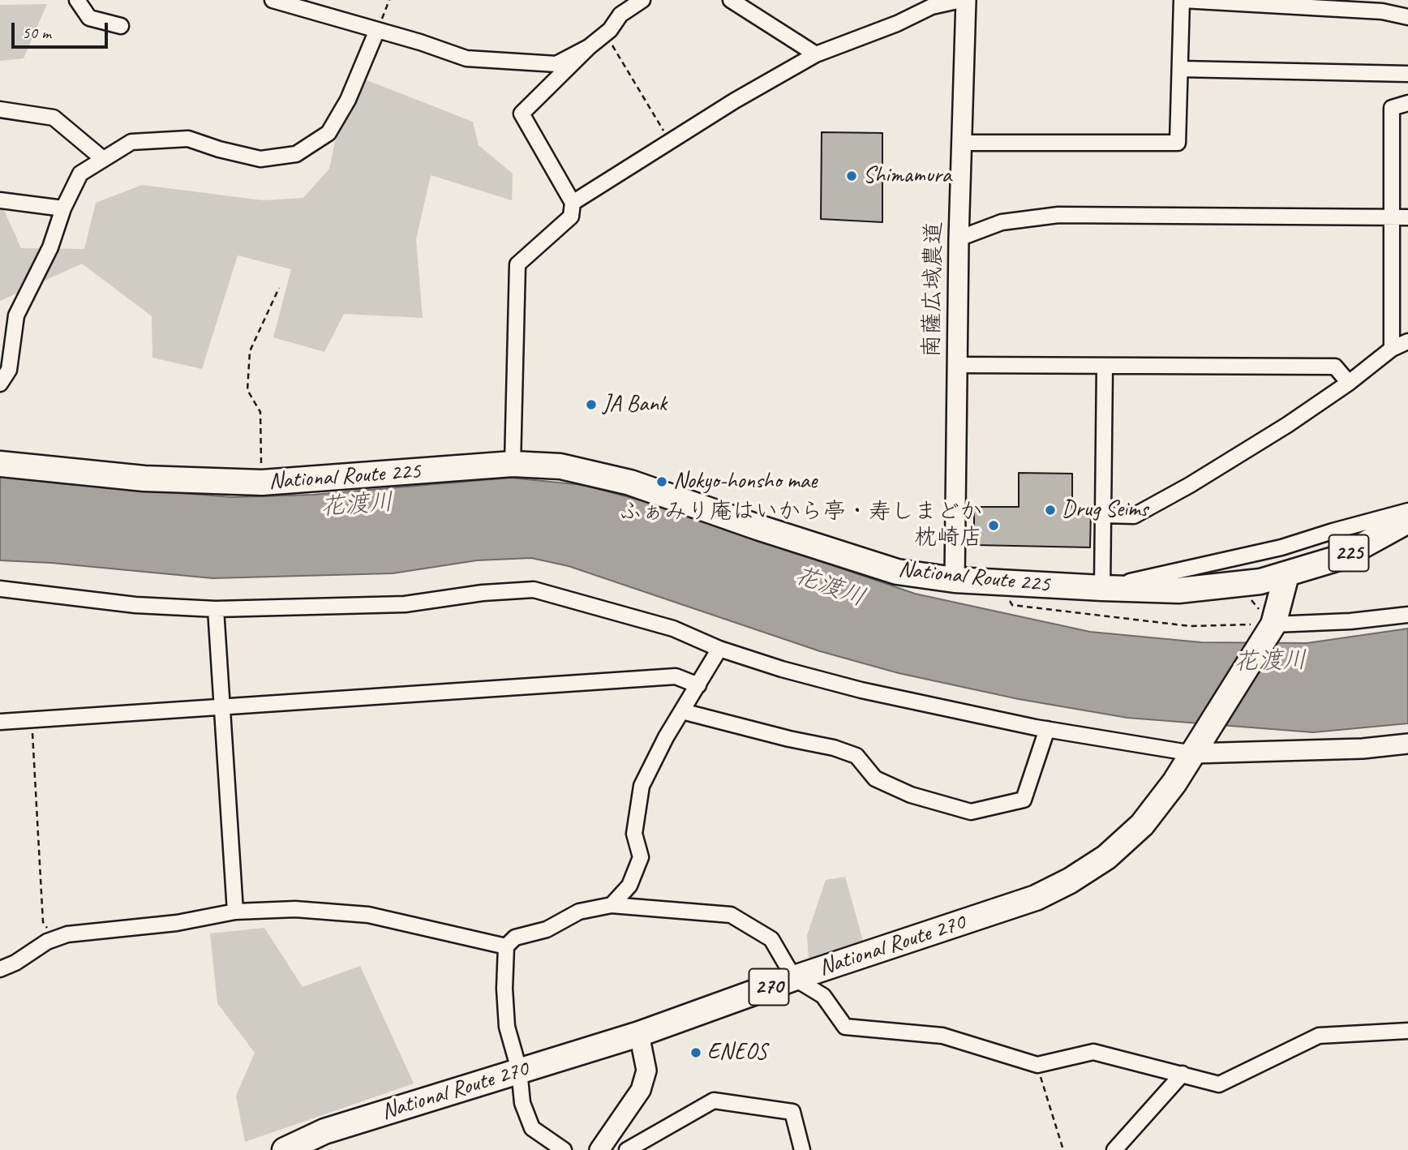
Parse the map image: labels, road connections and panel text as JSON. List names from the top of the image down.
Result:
{
  "streets": {
    "highway": [
      "National Route 225",
      "225",
      "National Route 270",
      "270"
    ],
    "street": ["南薩広域農道"]
  },
  "crossings": [
    ["南薩広域農道", "National Route 225"],
    ["National Route 225", "National Route 270"]
  ],
  "water": ["花渡川"],
  "places": [
    "Shimamura",
    "JA Bank",
    "Nokyo-honsho mae",
    "Drug Seims",
    "ふぁみり庵はいから亭・寿しまどか 枕崎店",
    "ENEOS"
  ],
  "scale_bar": "50 m"
}
